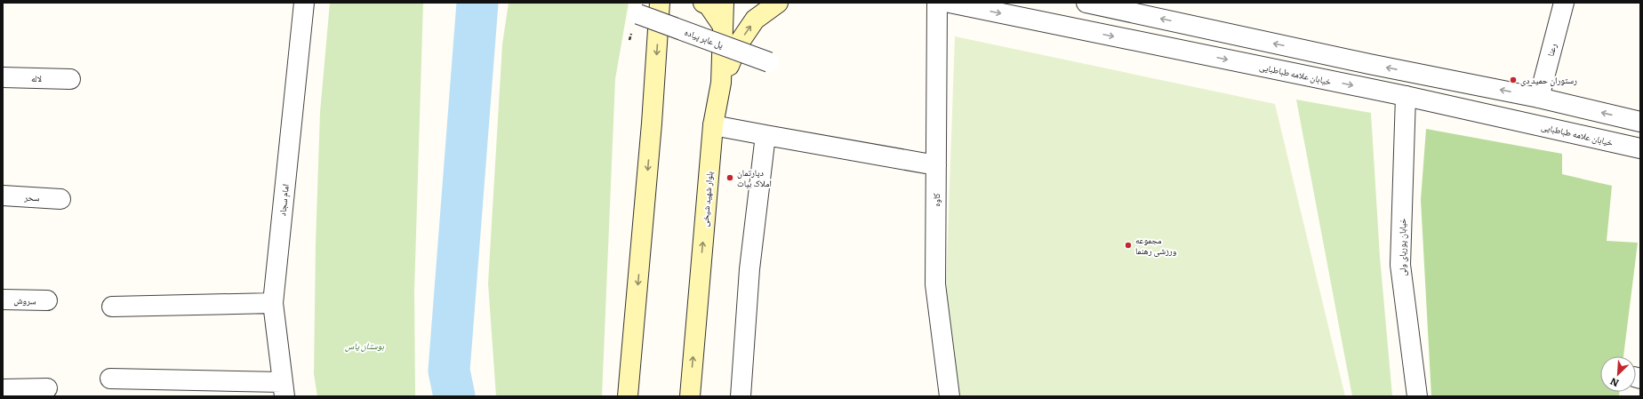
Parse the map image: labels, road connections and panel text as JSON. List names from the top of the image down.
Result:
{
  "streets": {
    "main road": ["بلوار شهید شیخی"],
    "street": [
      "پل عابر پیاده",
      "رعنا",
      "خیابان علامه طباطبایی",
      "لاله",
      "سحر",
      "امام سجاد",
      "کاوه",
      "خیابان پوریای ولی",
      "سروش"
    ]
  },
  "crossings": [
    ["رعنا", "خیابان علامه طباطبایی"],
    ["خیابان علامه طباطبایی", "خیابان پوریای ولی"]
  ],
  "parks": ["بوستان یاس"],
  "places": ["رستوران حمید دی", "دپارتمان املاک بیات", "مجموعه ورزشی رهنما"],
  "north": "bottom left"
}
